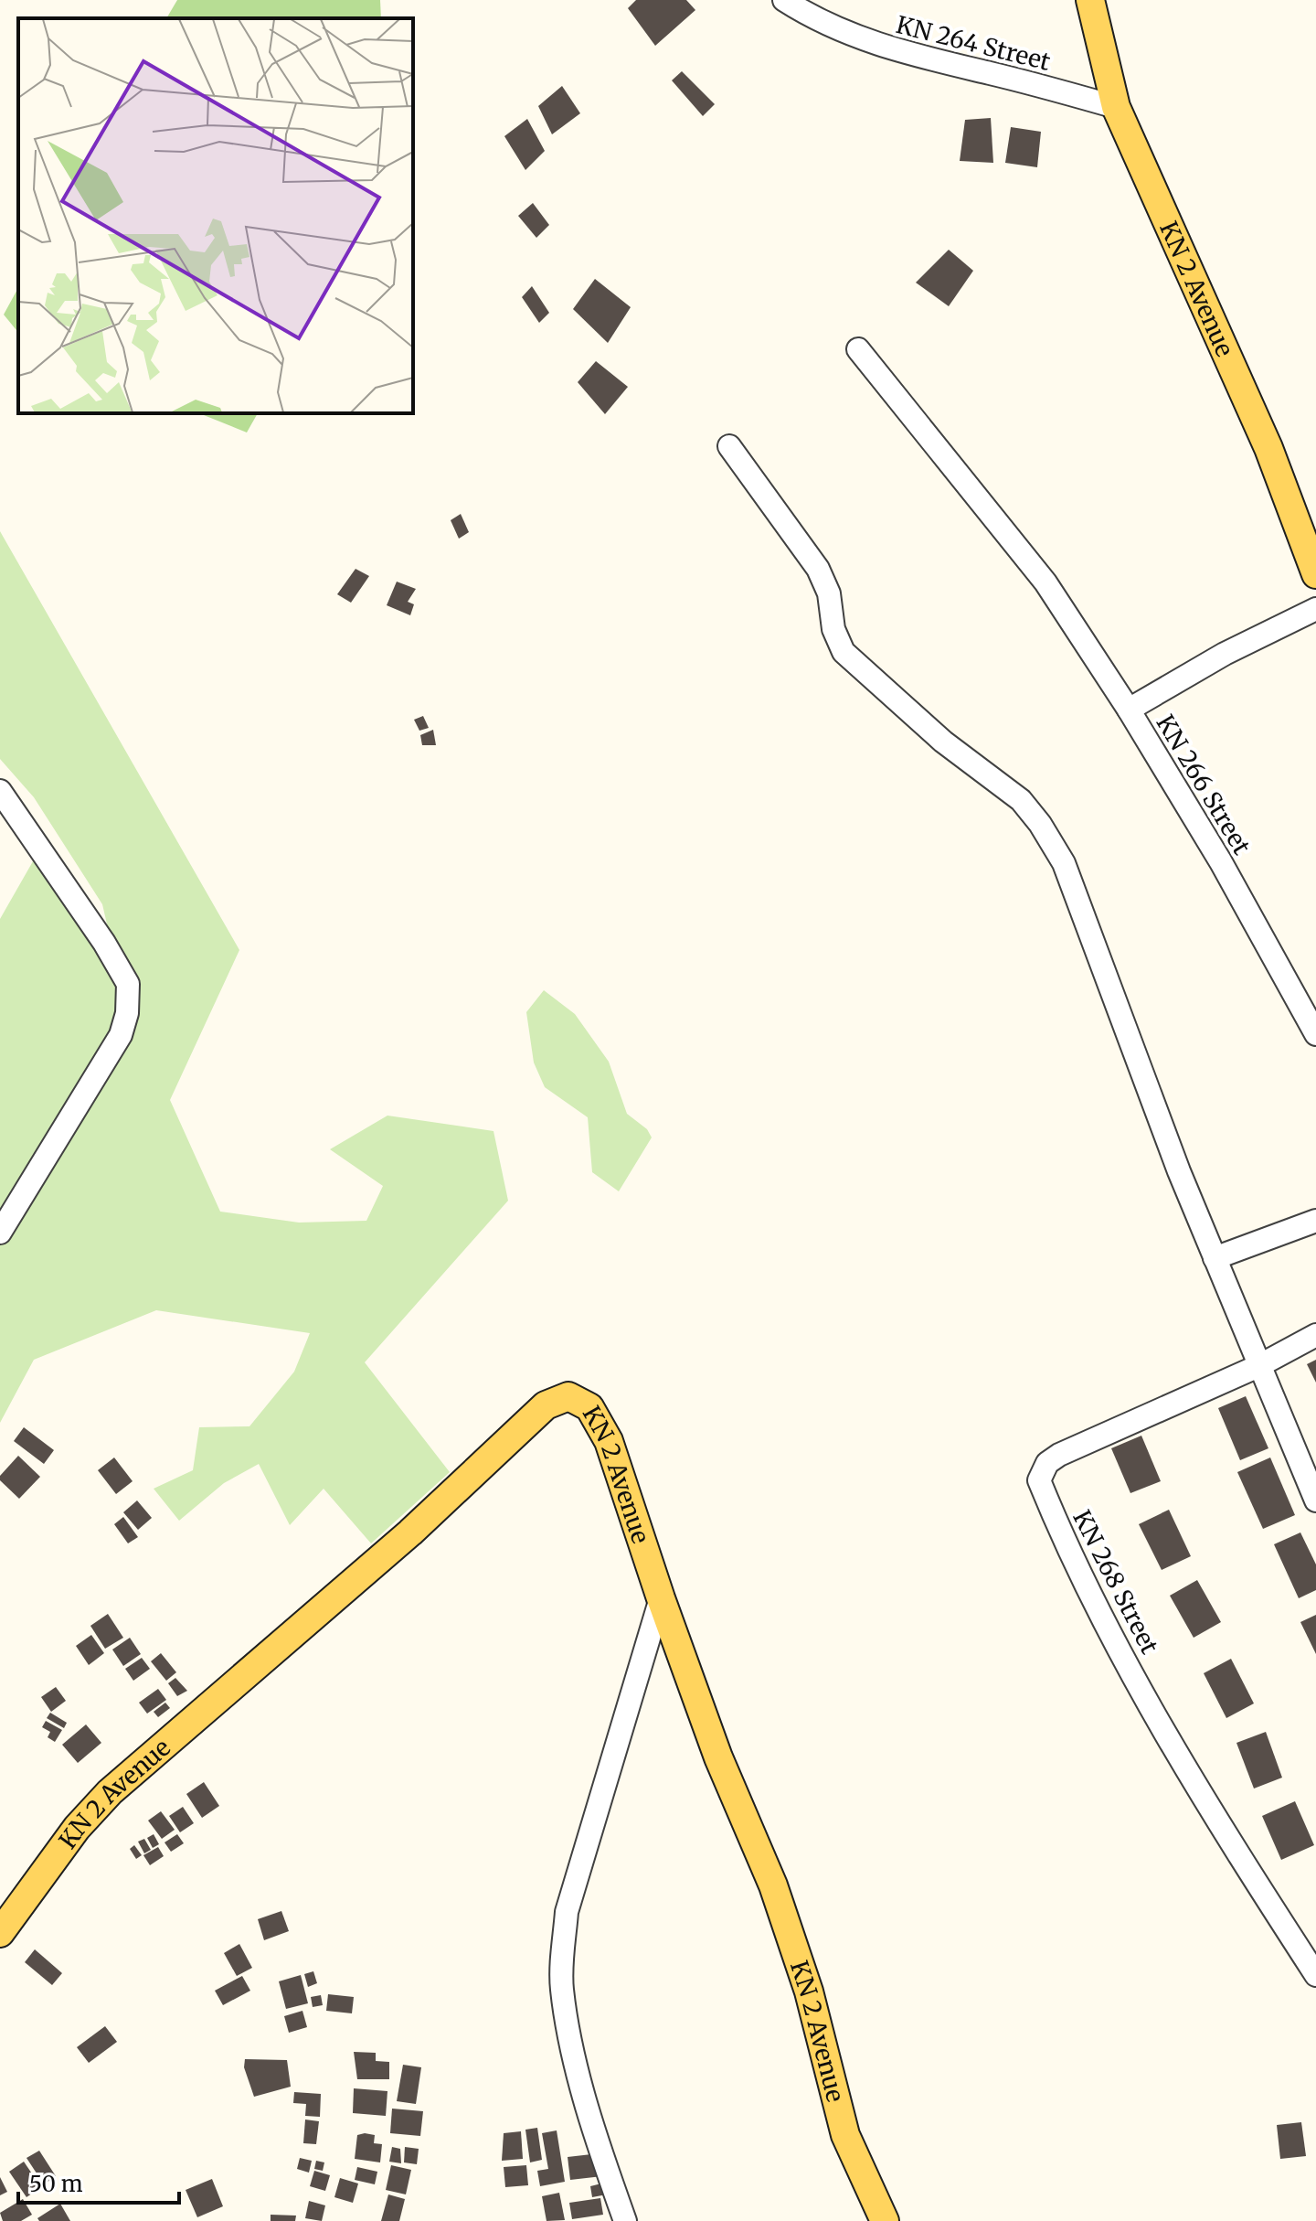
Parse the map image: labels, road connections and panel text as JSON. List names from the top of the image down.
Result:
{
  "streets": {
    "main road": ["KN 2 Avenue"],
    "street": ["KN 264 Street", "KN 266 Street", "KN 268 Street"]
  },
  "crossings": [
    ["KN 264 Street", "KN 2 Avenue"]
  ],
  "scale_bar": "50 m"
}
